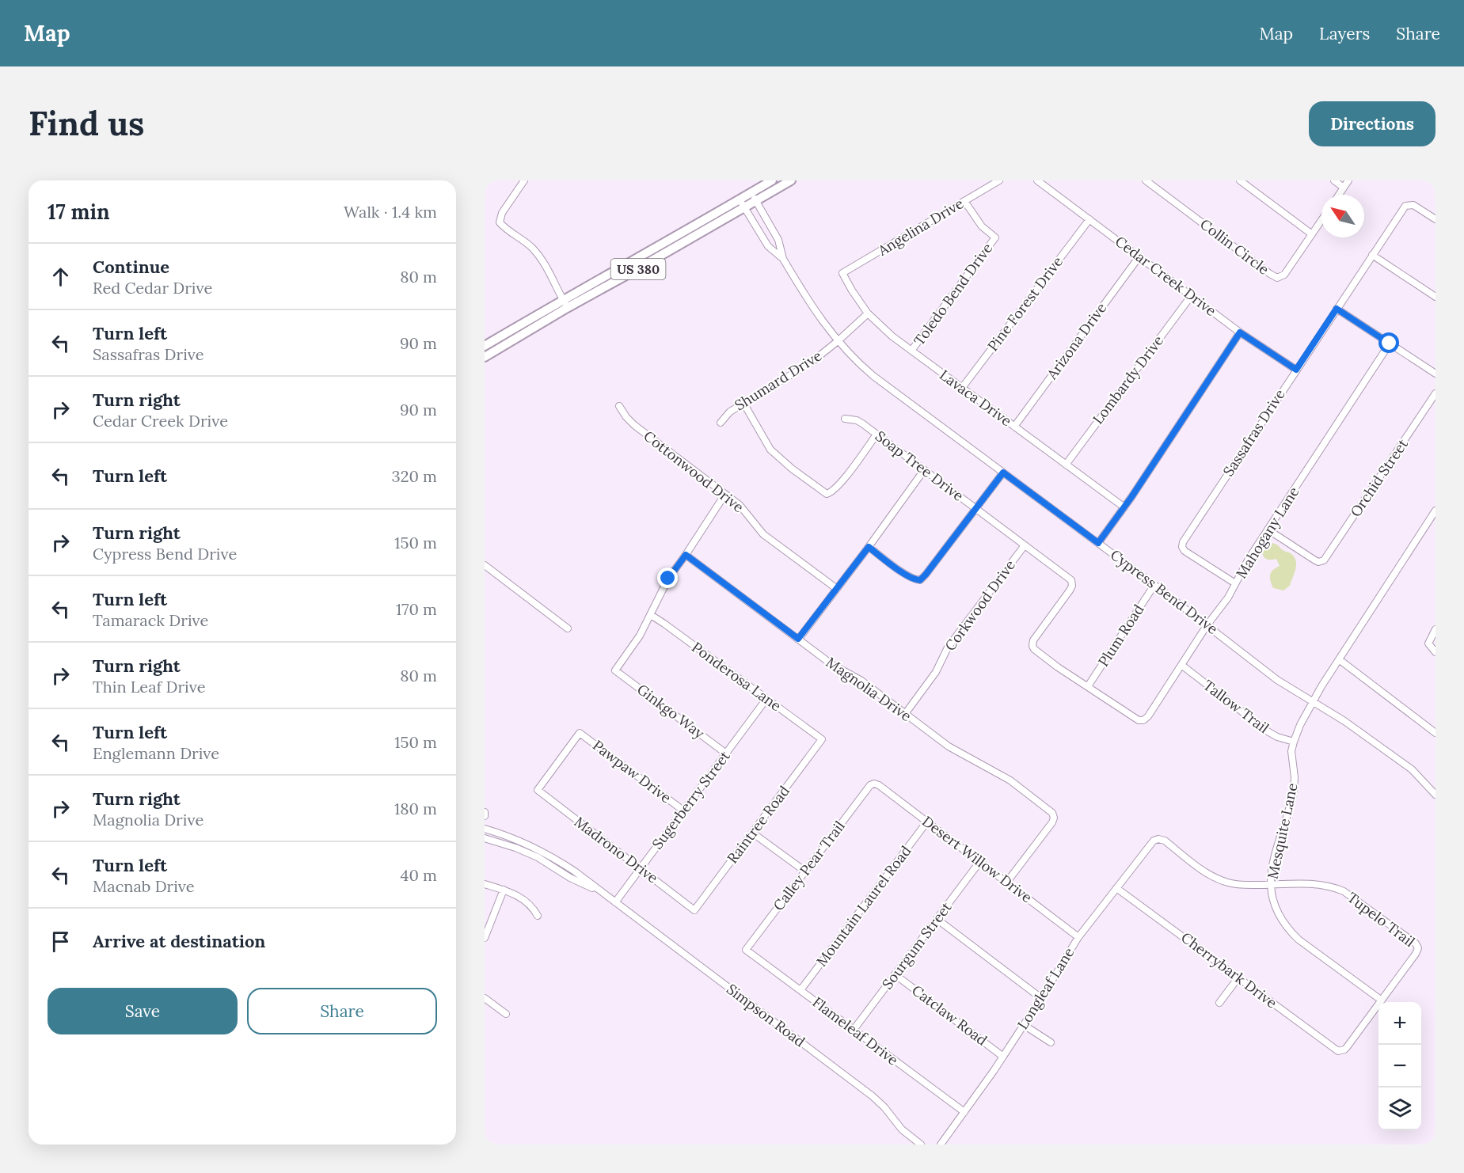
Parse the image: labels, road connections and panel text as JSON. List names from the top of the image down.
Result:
{
  "streets": {
    "highway": ["US 380"],
    "street": [
      "Angelina Drive",
      "Collin Circle",
      "Cedar Creek Drive",
      "Toledo Bend Drive",
      "Pine Forest Drive",
      "Arizona Drive",
      "Lombardy Drive",
      "Shumard Drive",
      "Lavaca Drive",
      "Sassafras Drive",
      "Soap Tree Drive",
      "Cottonwood Drive",
      "Orchid Street",
      "Mahogany Lane",
      "Cypress Bend Drive",
      "Corkwood Drive",
      "Plum Road",
      "Ponderosa Lane",
      "Magnolia Drive",
      "Tallow Trail",
      "Ginkgo Way",
      "Pawpaw Drive",
      "Sugerberry Street",
      "Raintree Road",
      "Mesquite Lane",
      "Madrono Drive",
      "Desert Willow Drive",
      "Calley Pear Trail",
      "Mountain Laurel Road",
      "Tupelo Trail",
      "Sourgum Street",
      "Cherrybark Drive",
      "Longleaf Lane",
      "Simpson Road",
      "Catclaw Road",
      "Flameleaf Drive"
    ]
  },
  "crossings": [
    ["Angelina Drive", "Toledo Bend Drive"],
    ["Angelina Drive", "Lavaca Drive"],
    ["US 380", "Cypress Bend Drive"],
    ["Cedar Creek Drive", "Pine Forest Drive"],
    ["Cedar Creek Drive", "Arizona Drive"],
    ["Cedar Creek Drive", "Lombardy Drive"],
    ["Cedar Creek Drive", "Sassafras Drive"],
    ["Toledo Bend Drive", "Lavaca Drive"],
    ["Pine Forest Drive", "Lavaca Drive"],
    ["Arizona Drive", "Lavaca Drive"],
    ["Lombardy Drive", "Lavaca Drive"],
    ["Shumard Drive", "Lavaca Drive"],
    ["Shumard Drive", "Cypress Bend Drive"],
    ["Sassafras Drive", "Mahogany Lane"],
    ["Soap Tree Drive", "Mahogany Lane"],
    ["Soap Tree Drive", "Corkwood Drive"],
    ["Soap Tree Drive", "Plum Road"],
    ["Orchid Street", "Mahogany Lane"],
    ["Mahogany Lane", "Cypress Bend Drive"],
    ["Mahogany Lane", "Tallow Trail"],
    ["Cypress Bend Drive", "Plum Road"],
    ["Cypress Bend Drive", "Mesquite Lane"],
    ["Corkwood Drive", "Magnolia Drive"],
    ["Ponderosa Lane", "Ginkgo Way"],
    ["Ponderosa Lane", "Sugerberry Street"],
    ["Ponderosa Lane", "Raintree Road"],
    ["Magnolia Drive", "Desert Willow Drive"],
    ["Tallow Trail", "Mesquite Lane"],
    ["Ginkgo Way", "Sugerberry Street"],
    ["Pawpaw Drive", "Sugerberry Street"],
    ["Pawpaw Drive", "Madrono Drive"],
    ["Sugerberry Street", "Madrono Drive"],
    ["Sugerberry Street", "Simpson Road"],
    ["Raintree Road", "Madrono Drive"],
    ["Mesquite Lane", "Tupelo Trail"],
    ["Mesquite Lane", "Cherrybark Drive"],
    ["Desert Willow Drive", "Calley Pear Trail"],
    ["Desert Willow Drive", "Mountain Laurel Road"],
    ["Desert Willow Drive", "Sourgum Street"],
    ["Desert Willow Drive", "Longleaf Lane"],
    ["Calley Pear Trail", "Flameleaf Drive"],
    ["Mountain Laurel Road", "Flameleaf Drive"],
    ["Tupelo Trail", "Cherrybark Drive"],
    ["Tupelo Trail", "Longleaf Lane"],
    ["Sourgum Street", "Catclaw Road"],
    ["Sourgum Street", "Flameleaf Drive"],
    ["Cherrybark Drive", "Longleaf Lane"],
    ["Longleaf Lane", "Catclaw Road"],
    ["Longleaf Lane", "Flameleaf Drive"]
  ],
  "north": "top left",
  "page": {
    "header": "Map",
    "nav": ["Map", "Layers", "Share"],
    "buttons": [
      "Directions",
      ["Save", "Share"]
    ],
    "title": "Find us",
    "heading": ["17 min", "Walk · 1.4 km"],
    "list": [
      ["Continue", "Red Cedar Drive", "80 m"],
      ["Turn left", "Sassafras Drive", "90 m"],
      ["Turn right", "Cedar Creek Drive", "90 m"],
      ["Turn left", "320 m"],
      ["Turn right", "Cypress Bend Drive", "150 m"],
      ["Turn left", "Tamarack Drive", "170 m"],
      ["Turn right", "Thin Leaf Drive", "80 m"],
      ["Turn left", "Englemann Drive", "150 m"],
      ["Turn right", "Magnolia Drive", "180 m"],
      ["Turn left", "Macnab Drive", "40 m"],
      "Arrive at destination"
    ],
    "map_buttons": ["+", "−"]
  }
}
